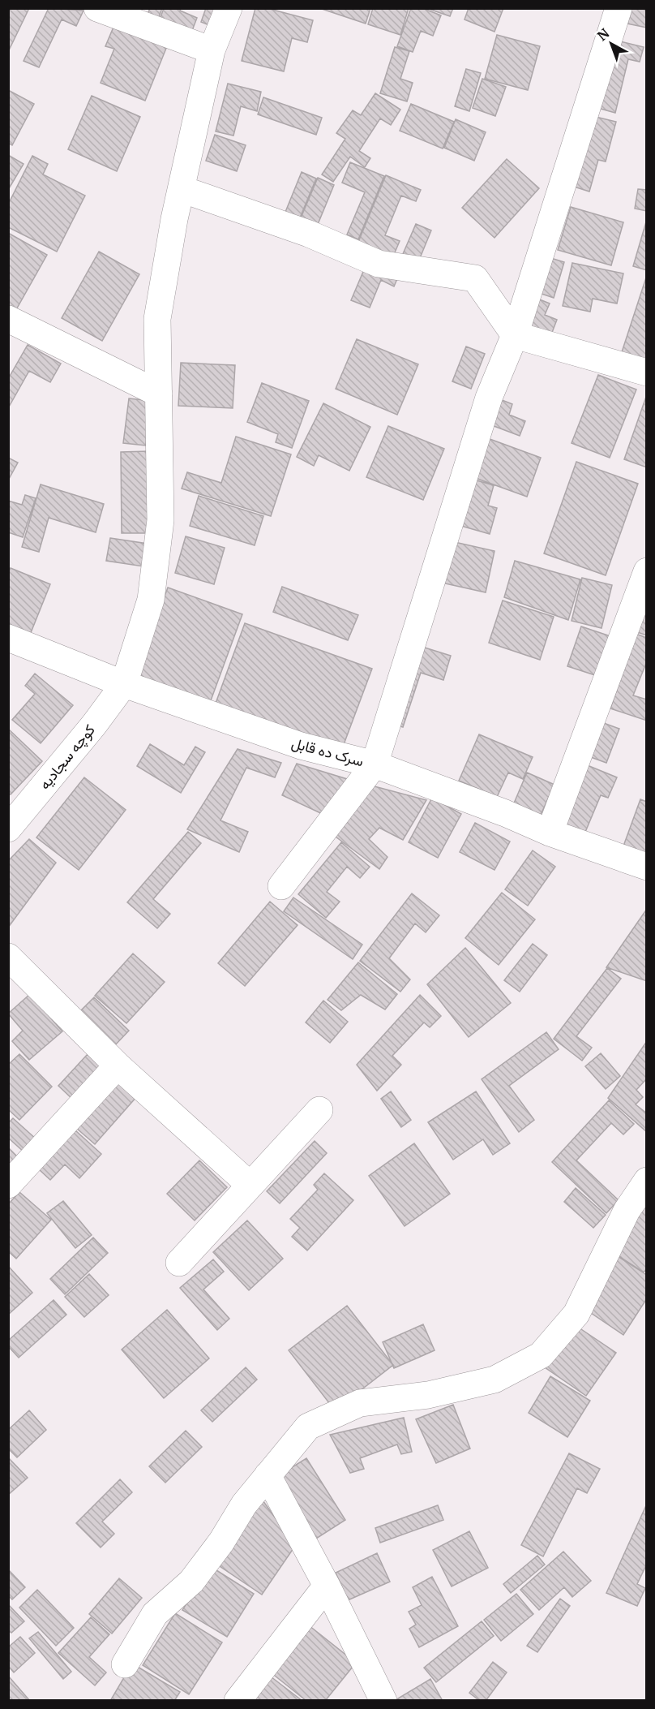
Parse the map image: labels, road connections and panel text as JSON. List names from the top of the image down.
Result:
{
  "streets": {
    "street": ["سرک ده قابل", "کوچه سجادیه"]
  },
  "crossings": [
    ["سرک ده قابل", "کوچه سجادیه"]
  ],
  "north": "top left"
}
